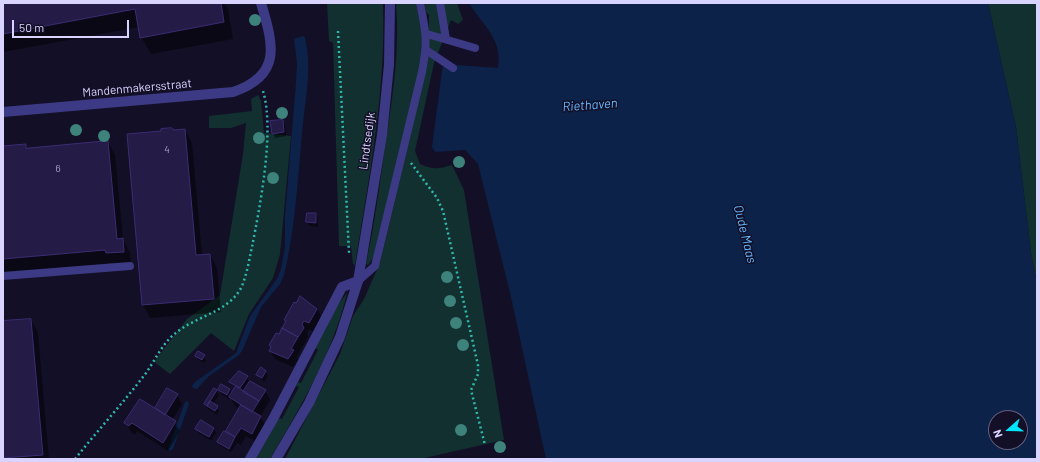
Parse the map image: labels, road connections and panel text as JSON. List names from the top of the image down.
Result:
{
  "streets": {
    "street": ["Mandenmakersstraat", "Lindtsedijk"]
  },
  "water": ["Riethaven", "Oude Maas"],
  "house_numbers": ["4", "6"],
  "scale_bar": "50 m",
  "north": "left"
}
